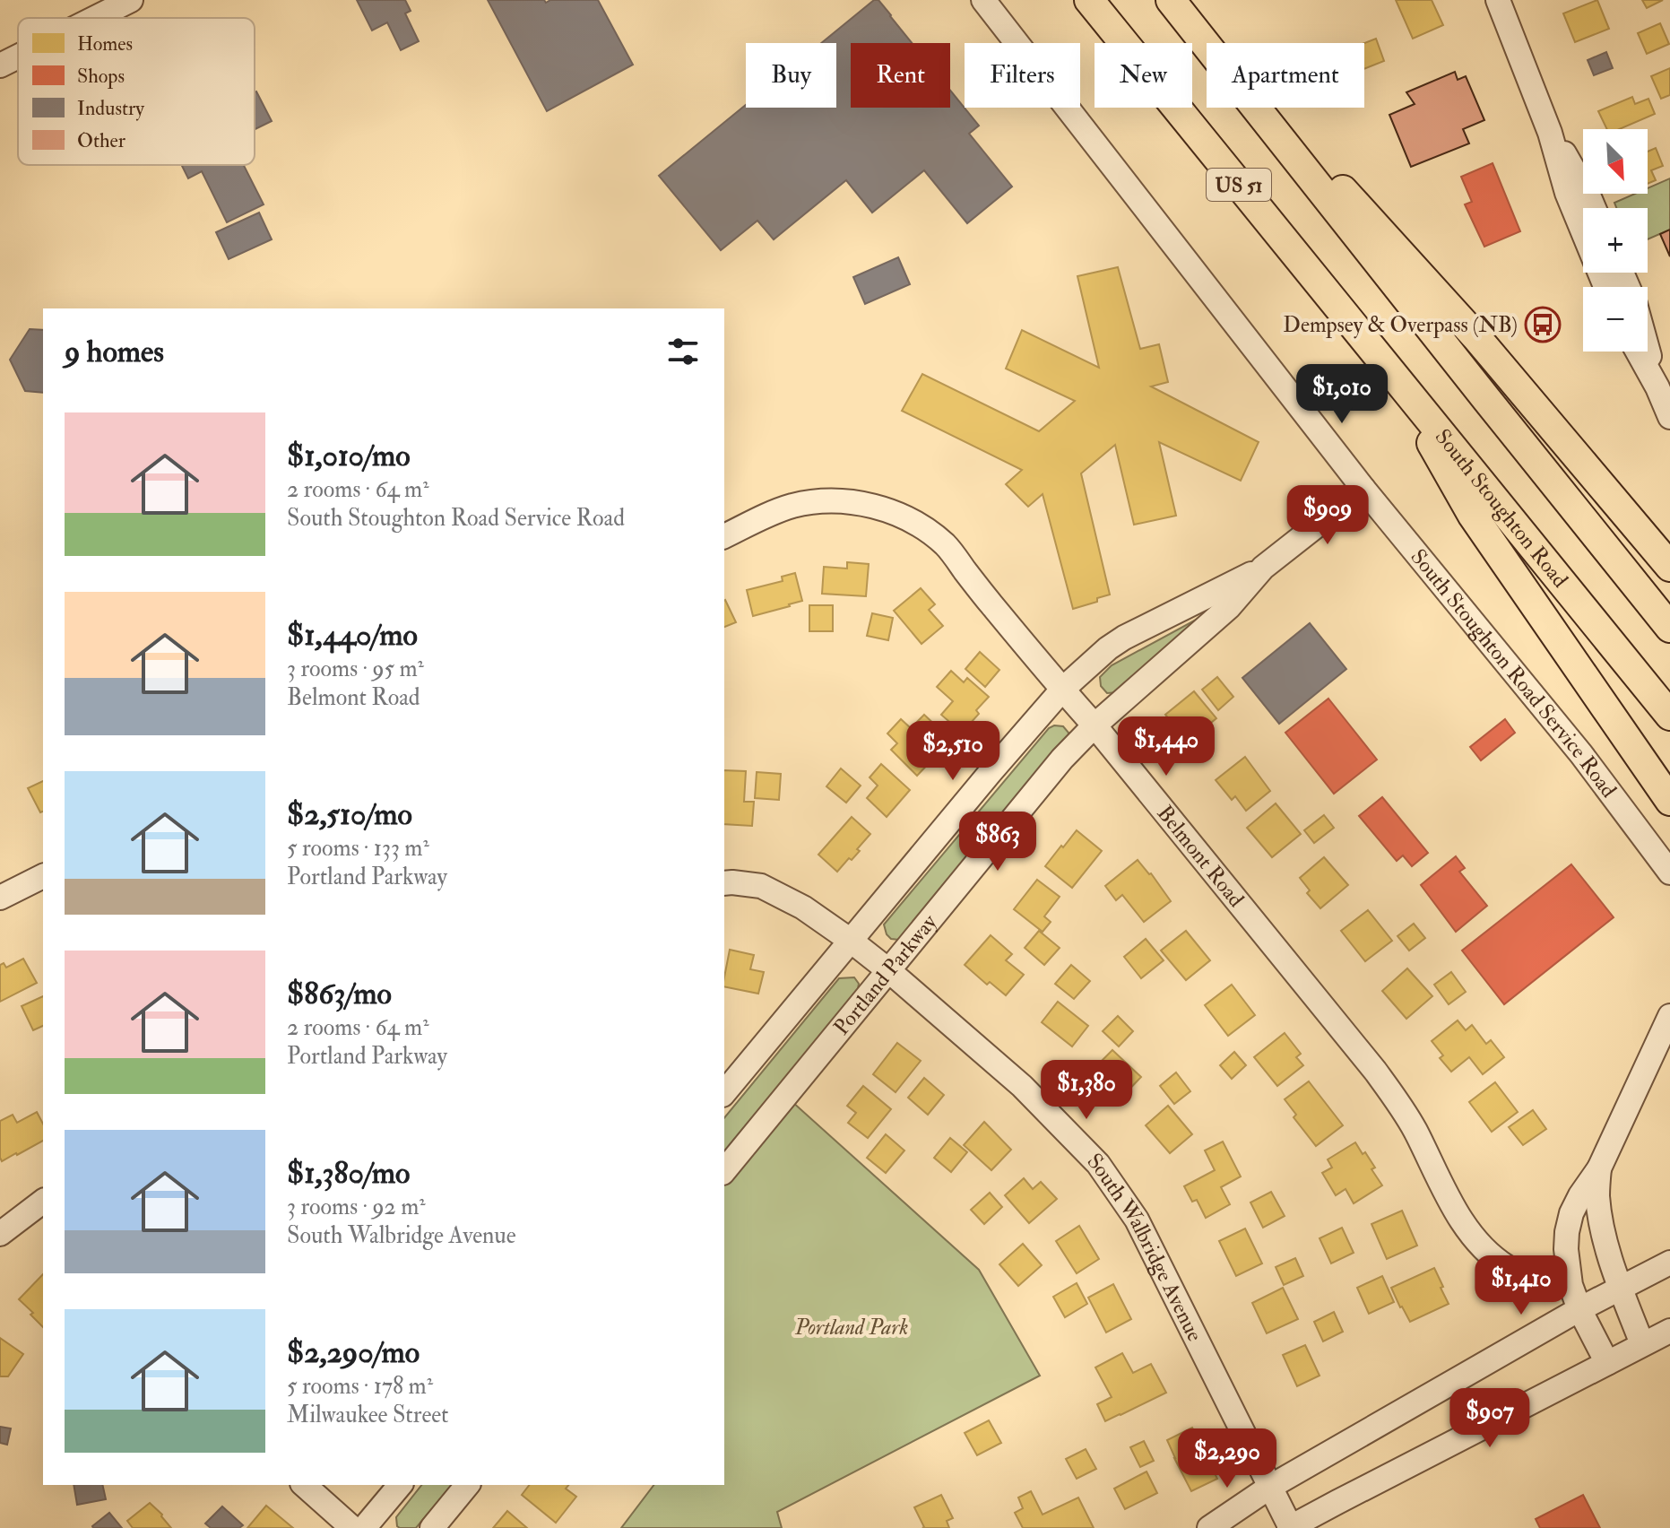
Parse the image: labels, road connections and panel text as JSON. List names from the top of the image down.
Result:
{
  "streets": {
    "main road": ["US 51", "South Stoughton Road"],
    "street": [
      "South Stoughton Road Service Road",
      "Belmont Road",
      "Portland Parkway",
      "South Walbridge Avenue"
    ]
  },
  "crossings": [
    ["South Stoughton Road Service Road", "Portland Parkway"],
    ["Belmont Road", "Portland Parkway"],
    ["Portland Parkway", "South Walbridge Avenue"]
  ],
  "parks": ["Portland Park"],
  "places": {
    "bus stop": ["Dempsey & Overpass (NB)"]
  },
  "legend": [
    "Homes",
    "Shops",
    "Industry",
    "Other"
  ],
  "north": "bottom right",
  "page": {
    "chip": [
      "Buy",
      "Rent",
      "Filters",
      "New",
      "Apartment"
    ],
    "map_buttons": ["+", "−"],
    "heading": "9 homes",
    "price": [
      "$1,010",
      "$909",
      "$1,440",
      "$2,510",
      "$863",
      "$1,380",
      "$1,410",
      "$907",
      "$2,290"
    ],
    "list": [
      {
        "name": "$1,010/mo",
        "note": "2 rooms · 64 m² · South Stoughton Road Service Road"
      },
      {
        "name": "$1,440/mo",
        "note": "3 rooms · 95 m² · Belmont Road"
      },
      {
        "name": "$2,510/mo",
        "note": "5 rooms · 133 m² · Portland Parkway"
      },
      {
        "name": "$863/mo",
        "note": "2 rooms · 64 m² · Portland Parkway"
      },
      {
        "name": "$1,380/mo",
        "note": "3 rooms · 92 m² · South Walbridge Avenue"
      },
      {
        "name": "$2,290/mo",
        "note": "5 rooms · 178 m² · Milwaukee Street"
      }
    ]
  }
}
